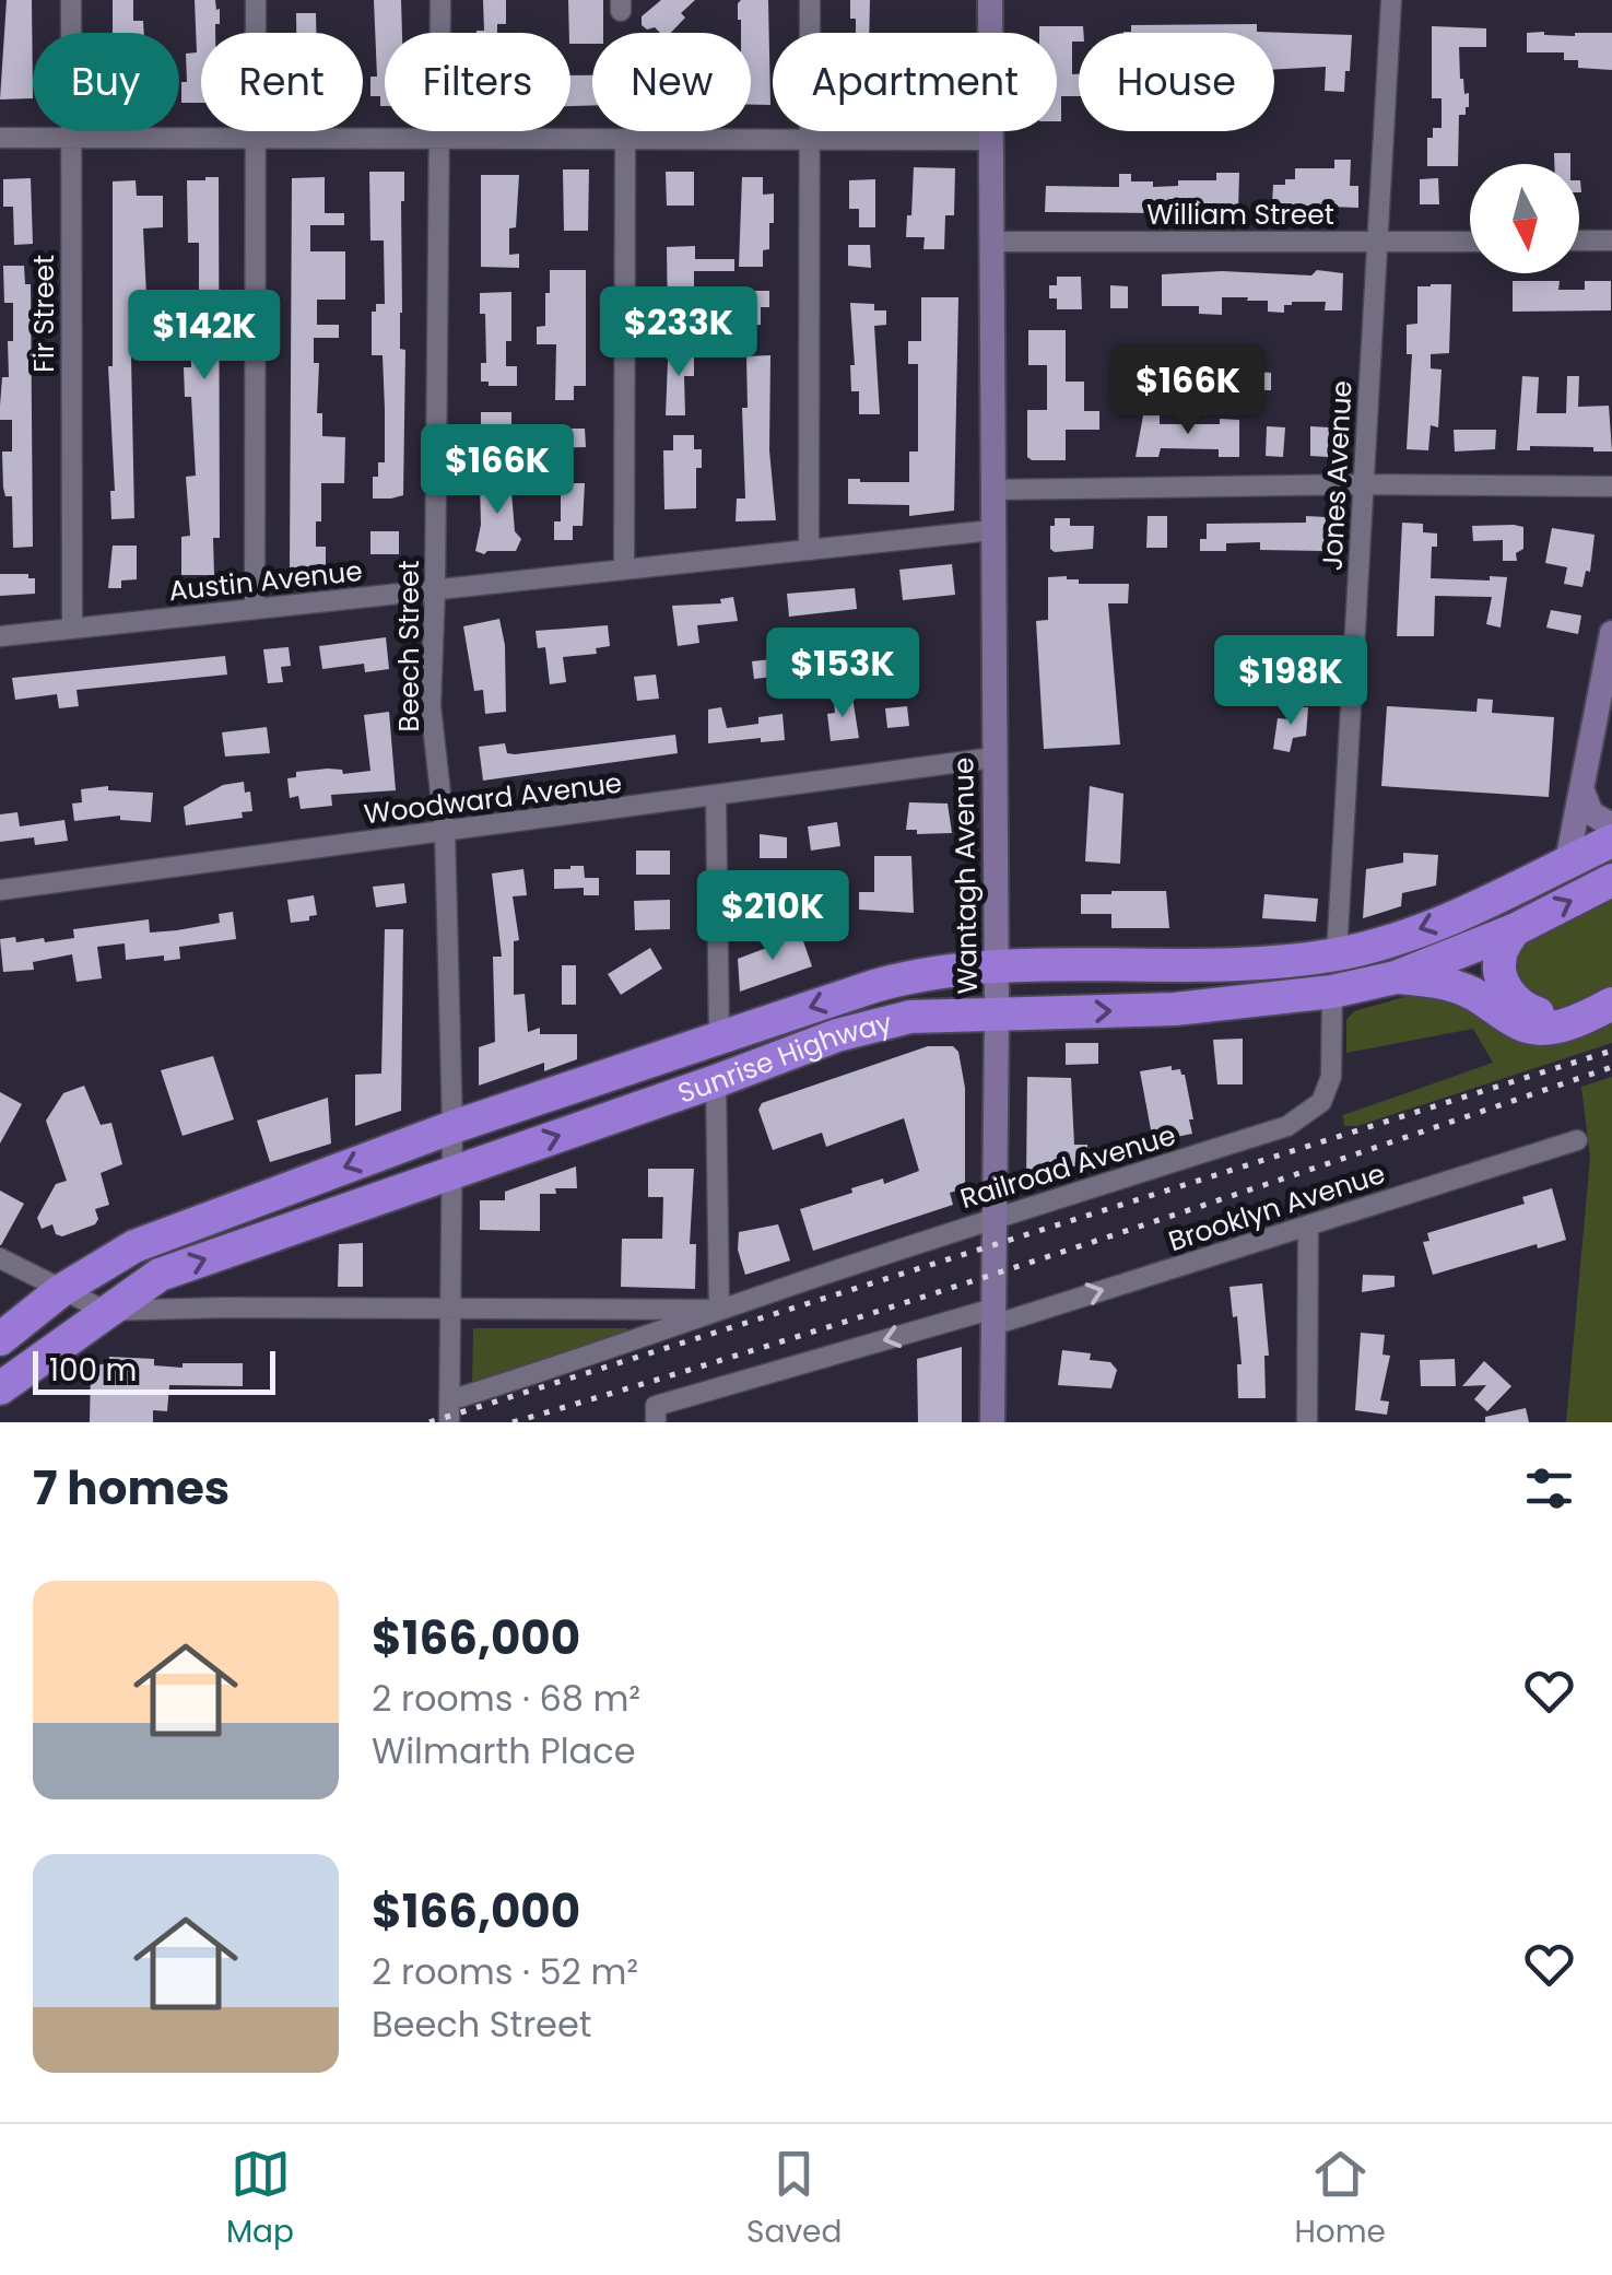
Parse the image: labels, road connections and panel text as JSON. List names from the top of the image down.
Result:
{
  "streets": {
    "highway": ["Sunrise Highway"],
    "main road": ["Wantagh Avenue"],
    "street": [
      "William Street",
      "Fir Street",
      "Jones Avenue",
      "Austin Avenue",
      "Beech Street",
      "Woodward Avenue",
      "Railroad Avenue",
      "Brooklyn Avenue"
    ]
  },
  "crossings": [
    ["William Street", "Jones Avenue"],
    ["William Street", "Wantagh Avenue"],
    ["Fir Street", "Austin Avenue"],
    ["Jones Avenue", "Sunrise Highway"],
    ["Austin Avenue", "Beech Street"],
    ["Austin Avenue", "Wantagh Avenue"],
    ["Beech Street", "Woodward Avenue"],
    ["Beech Street", "Sunrise Highway"],
    ["Beech Street", "Railroad Avenue"],
    ["Woodward Avenue", "Wantagh Avenue"],
    ["Wantagh Avenue", "Sunrise Highway"],
    ["Wantagh Avenue", "Railroad Avenue"],
    ["Wantagh Avenue", "Brooklyn Avenue"],
    ["Sunrise Highway", "Railroad Avenue"]
  ],
  "scale_bar": "100 m",
  "north": "bottom",
  "page": {
    "chip": [
      "Buy",
      "Rent",
      "Filters",
      "New",
      "Apartment",
      "House"
    ],
    "price": [
      "$233K",
      "$142K",
      "$166K",
      "$166K",
      "$153K",
      "$198K",
      "$210K"
    ],
    "scale": "100 m",
    "heading": "7 homes",
    "list": [
      {
        "name": "$166,000",
        "note": "2 rooms · 68 m² · Wilmarth Place"
      },
      {
        "name": "$166,000",
        "note": "2 rooms · 52 m² · Beech Street"
      }
    ],
    "tabs": ["Map", "Saved", "Home"]
  }
}
